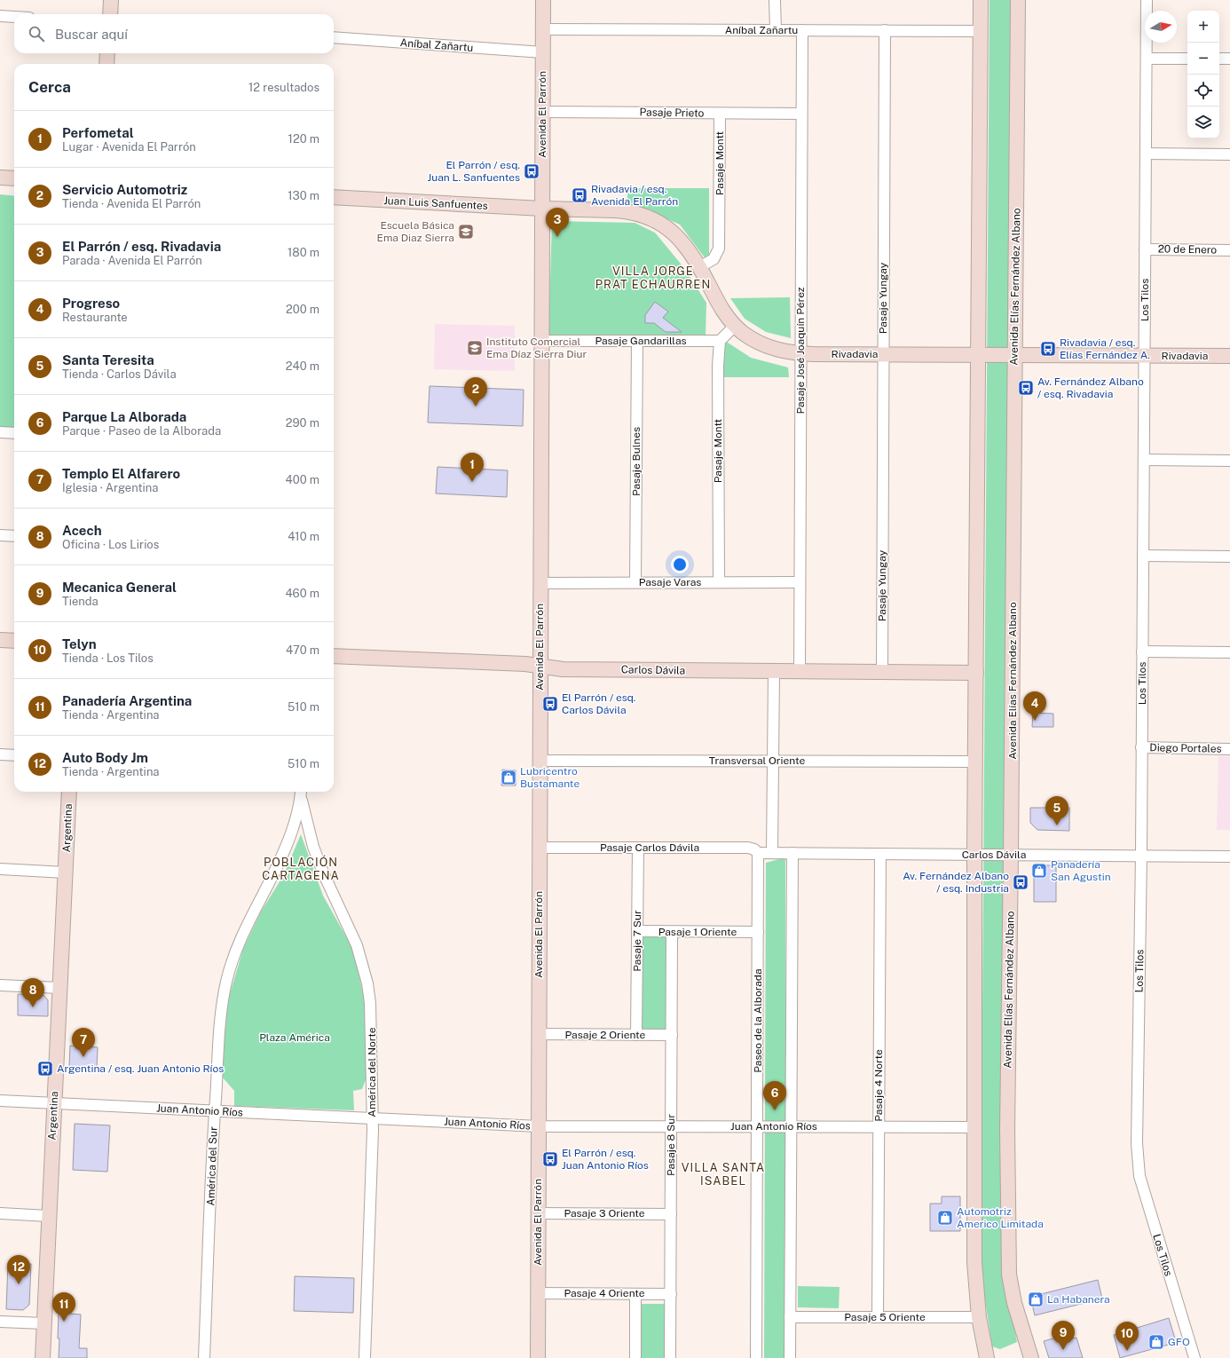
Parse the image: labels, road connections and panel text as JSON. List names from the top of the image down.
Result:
{
  "streets": {
    "main road": [
      "Avenida El Parrón",
      "Juan Luis Sanfuentes",
      "Avenida Elías Fernández Albano",
      "Rivadavia",
      "Carlos Dávila",
      "Argentina"
    ],
    "street": [
      "Aníbal Zañartu",
      "Pasaje Prieto",
      "Pasaje Montt",
      "20 de Enero",
      "Pasaje Yungay",
      "Los Tilos",
      "Pasaje Gandarillas",
      "Pasaje José Joaquín Pérez",
      "Pasaje Bulnes",
      "Pasaje Varas",
      "Diego Portales",
      "Transversal Oriente",
      "Pasaje Carlos Dávila",
      "Pasaje 1 Oriente",
      "Pasaje 7 Sur",
      "Paseo de la Alborada",
      "Pasaje 2 Oriente",
      "América del Norte",
      "Pasaje 4 Norte",
      "Juan Antonio Ríos",
      "Pasaje 8 Sur",
      "América del Sur",
      "Pasaje 3 Oriente",
      "Pasaje 4 Oriente",
      "Pasaje 5 Oriente"
    ]
  },
  "crossings": [
    ["Aníbal Zañartu", "Avenida El Parrón"],
    ["Aníbal Zañartu", "Pasaje Yungay"],
    ["Aníbal Zañartu", "Pasaje José Joaquín Pérez"],
    ["Pasaje Prieto", "Avenida El Parrón"],
    ["Pasaje Prieto", "Pasaje Montt"],
    ["Pasaje Prieto", "Pasaje José Joaquín Pérez"],
    ["Avenida El Parrón", "Juan Luis Sanfuentes"],
    ["Avenida El Parrón", "Pasaje Gandarillas"],
    ["Avenida El Parrón", "Rivadavia"],
    ["Avenida El Parrón", "Pasaje Varas"],
    ["Avenida El Parrón", "Carlos Dávila"],
    ["Avenida El Parrón", "Transversal Oriente"],
    ["Avenida El Parrón", "Pasaje Carlos Dávila"],
    ["Avenida El Parrón", "Pasaje 2 Oriente"],
    ["Avenida El Parrón", "Juan Antonio Ríos"],
    ["Avenida El Parrón", "Pasaje 3 Oriente"],
    ["Avenida El Parrón", "Pasaje 4 Oriente"],
    ["Pasaje Montt", "Pasaje Gandarillas"],
    ["Pasaje Montt", "Rivadavia"],
    ["Pasaje Montt", "Pasaje Varas"],
    ["Juan Luis Sanfuentes", "Rivadavia"],
    ["20 de Enero", "Los Tilos"],
    ["Avenida Elías Fernández Albano", "Rivadavia"],
    ["Avenida Elías Fernández Albano", "Carlos Dávila"],
    ["Pasaje Yungay", "Rivadavia"],
    ["Pasaje Yungay", "Carlos Dávila"],
    ["Los Tilos", "Rivadavia"],
    ["Los Tilos", "Carlos Dávila"],
    ["Los Tilos", "Diego Portales"],
    ["Pasaje Gandarillas", "Pasaje Bulnes"],
    ["Pasaje José Joaquín Pérez", "Rivadavia"],
    ["Pasaje José Joaquín Pérez", "Pasaje Varas"],
    ["Pasaje José Joaquín Pérez", "Carlos Dávila"],
    ["Pasaje Bulnes", "Pasaje Varas"],
    ["Carlos Dávila", "Pasaje Carlos Dávila"],
    ["Carlos Dávila", "Paseo de la Alborada"],
    ["Carlos Dávila", "Pasaje 4 Norte"],
    ["Argentina", "Juan Antonio Ríos"],
    ["Pasaje Carlos Dávila", "Pasaje 7 Sur"],
    ["Pasaje Carlos Dávila", "Paseo de la Alborada"],
    ["Pasaje 1 Oriente", "Pasaje 7 Sur"],
    ["Pasaje 1 Oriente", "Paseo de la Alborada"],
    ["Pasaje 1 Oriente", "Pasaje 8 Sur"],
    ["Pasaje 7 Sur", "Pasaje 2 Oriente"],
    ["Paseo de la Alborada", "Juan Antonio Ríos"],
    ["Pasaje 2 Oriente", "Pasaje 8 Sur"],
    ["América del Norte", "Juan Antonio Ríos"],
    ["América del Norte", "América del Sur"],
    ["Pasaje 4 Norte", "Juan Antonio Ríos"],
    ["Pasaje 4 Norte", "Pasaje 5 Oriente"],
    ["Juan Antonio Ríos", "Pasaje 8 Sur"],
    ["Juan Antonio Ríos", "América del Sur"],
    ["Pasaje 8 Sur", "Pasaje 3 Oriente"],
    ["Pasaje 8 Sur", "Pasaje 4 Oriente"]
  ],
  "districts": ["VILLA JORGE PRAT ECHAURREN", "POBLACIÓN CARTAGENA", "VILLA SANTA ISABEL"],
  "parks": ["Plaza América"],
  "places": {
    "bus stop": [
      "El Parrón / esq. Juan L. Sanfuentes",
      "Rivadavia / esq. Avenida El Parrón",
      "Rivadavia / esq. Elías Fernández A.",
      "Av. Fernández Albano / esq. Rivadavia",
      "El Parrón / esq. Carlos Dávila",
      "Av. Fernández Albano / esq. Industria",
      "Argentina / esq. Juan Antonio Ríos",
      "El Parrón / esq. Juan Antonio Ríos"
    ],
    "school or university": ["Escuela Básica Ema Diaz Sierra", "Instituto Comercial Ema Díaz Sierra Diur"],
    "shop": [
      "Lubricentro Bustamante",
      "Panadería San Agustin",
      "Automotriz Americo Limitada",
      "La Habanera",
      "GFO"
    ]
  },
  "north": "right",
  "page": {
    "map_buttons": ["+", "−"],
    "search": "Buscar aquí",
    "heading": ["Cerca", "12 resultados"],
    "list": [
      {
        "mark": "1",
        "name": "Perfometal",
        "note": "Lugar · Avenida El Parrón",
        "value": "120 m"
      },
      {
        "mark": "2",
        "name": "Servicio Automotriz",
        "note": "Tienda · Avenida El Parrón",
        "value": "130 m"
      },
      {
        "mark": "3",
        "name": "El Parrón / esq. Rivadavia",
        "note": "Parada · Avenida El Parrón",
        "value": "180 m"
      },
      {
        "mark": "4",
        "name": "Progreso",
        "note": "Restaurante",
        "value": "200 m"
      },
      {
        "mark": "5",
        "name": "Santa Teresita",
        "note": "Tienda · Carlos Dávila",
        "value": "240 m"
      },
      {
        "mark": "6",
        "name": "Parque La Alborada",
        "note": "Parque · Paseo de la Alborada",
        "value": "290 m"
      },
      {
        "mark": "7",
        "name": "Templo El Alfarero",
        "note": "Iglesia · Argentina",
        "value": "400 m"
      },
      {
        "mark": "8",
        "name": "Acech",
        "note": "Oficina · Los Lirios",
        "value": "410 m"
      },
      {
        "mark": "9",
        "name": "Mecanica General",
        "note": "Tienda",
        "value": "460 m"
      },
      {
        "mark": "10",
        "name": "Telyn",
        "note": "Tienda · Los Tilos",
        "value": "470 m"
      },
      {
        "mark": "11",
        "name": "Panadería Argentina",
        "note": "Tienda · Argentina",
        "value": "510 m"
      },
      {
        "mark": "12",
        "name": "Auto Body Jm",
        "note": "Tienda · Argentina",
        "value": "510 m"
      }
    ],
    "pins": [
      "3",
      "2",
      "1",
      "4",
      "5",
      "8",
      "7",
      "6",
      "12",
      "11",
      "9",
      "10"
    ]
  }
}
